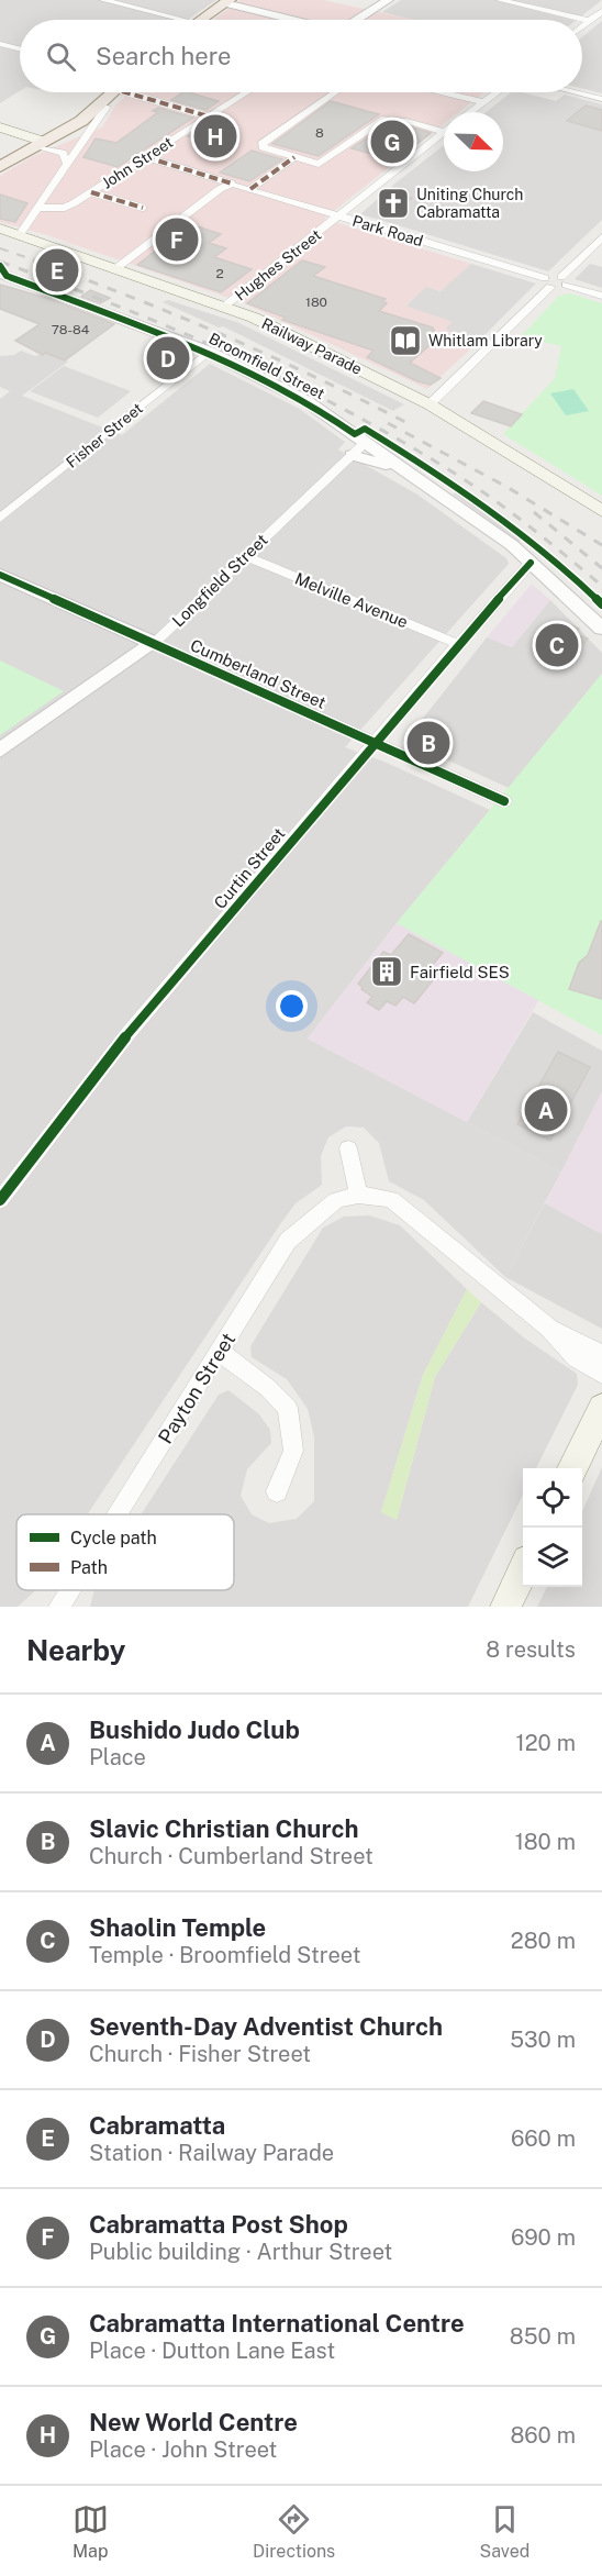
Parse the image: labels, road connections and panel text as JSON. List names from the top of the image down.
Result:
{
  "streets": {
    "main road": ["Railway Parade"],
    "street": [
      "John Street",
      "Park Road",
      "Hughes Street",
      "Broomfield Street",
      "Fisher Street",
      "Longfield Street",
      "Melville Avenue",
      "Cumberland Street",
      "Curtin Street",
      "Payton Street"
    ]
  },
  "crossings": [
    ["Park Road", "Hughes Street"],
    ["Hughes Street", "Railway Parade"],
    ["Broomfield Street", "Fisher Street"],
    ["Broomfield Street", "Longfield Street"],
    ["Broomfield Street", "Curtin Street"],
    ["Longfield Street", "Melville Avenue"],
    ["Longfield Street", "Cumberland Street"],
    ["Melville Avenue", "Curtin Street"],
    ["Cumberland Street", "Curtin Street"]
  ],
  "places": {
    "church": ["Uniting Church Cabramatta"],
    "library": ["Whitlam Library"],
    "building": ["Fairfield SES"]
  },
  "house_numbers": [
    "8",
    "2",
    "180",
    "78-84"
  ],
  "legend": ["Cycle path", "Path"],
  "north": "bottom right",
  "page": {
    "search": "Search here",
    "pins": [
      "H",
      "G",
      "F",
      "E",
      "D",
      "C",
      "B",
      "A"
    ],
    "heading": ["Nearby", "8 results"],
    "list": [
      {
        "mark": "A",
        "name": "Bushido Judo Club",
        "note": "Place",
        "value": "120 m"
      },
      {
        "mark": "B",
        "name": "Slavic Christian Church",
        "note": "Church · Cumberland Street",
        "value": "180 m"
      },
      {
        "mark": "C",
        "name": "Shaolin Temple",
        "note": "Temple · Broomfield Street",
        "value": "280 m"
      },
      {
        "mark": "D",
        "name": "Seventh-Day Adventist Church",
        "note": "Church · Fisher Street",
        "value": "530 m"
      },
      {
        "mark": "E",
        "name": "Cabramatta",
        "note": "Station · Railway Parade",
        "value": "660 m"
      },
      {
        "mark": "F",
        "name": "Cabramatta Post Shop",
        "note": "Public building · Arthur Street",
        "value": "690 m"
      },
      {
        "mark": "G",
        "name": "Cabramatta International Centre",
        "note": "Place · Dutton Lane East",
        "value": "850 m"
      },
      {
        "mark": "H",
        "name": "New World Centre",
        "note": "Place · John Street",
        "value": "860 m"
      }
    ],
    "nav": ["Map", "Directions", "Saved"]
  }
}
